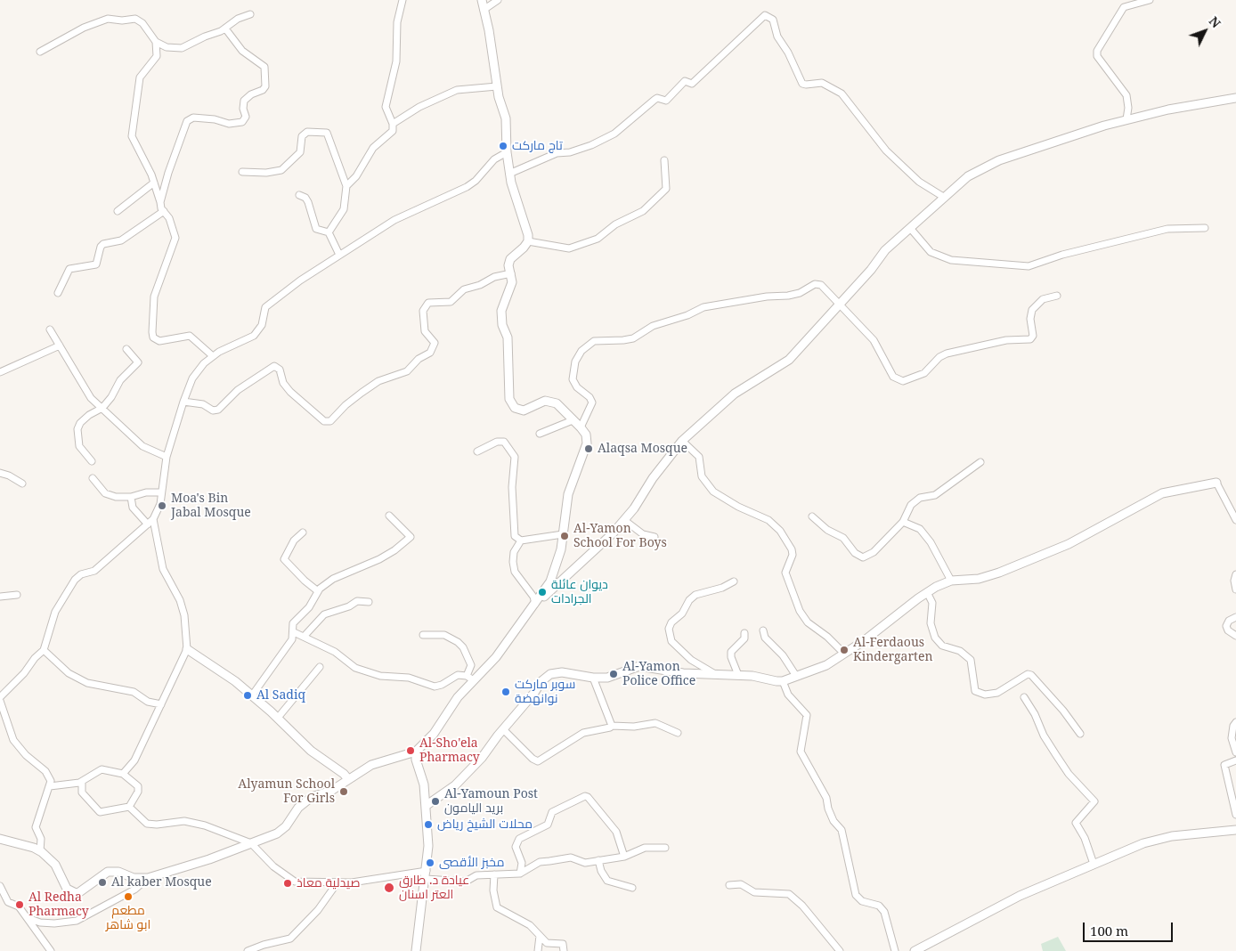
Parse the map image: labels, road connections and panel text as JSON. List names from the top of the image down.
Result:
{
  "places": [
    "تاج ماركت",
    "Alaqsa Mosque",
    "Moa's Bin Jabal Mosque",
    "Al-Yamon School For Boys",
    "ديوان عائلة الجرادات",
    "Al-Ferdaous Kindergarten",
    "Al-Yamon Police Office",
    "سوبر ماركت نوانهضة",
    "Al Sadiq",
    "Al-Sho'ela Pharmacy",
    "Alyamun School For Girls",
    "Al-Yamoun Post بريد اليامون",
    "محلات الشيخ رياض",
    "مخبز الأقصى",
    "Al kaber Mosque",
    "صيدلية معاذ",
    "عيادة د. طارق العتر اسنان",
    "مطعم ابو شاهر",
    "Al Redha Pharmacy"
  ],
  "scale_bar": "100 m",
  "north": "top right"
}
